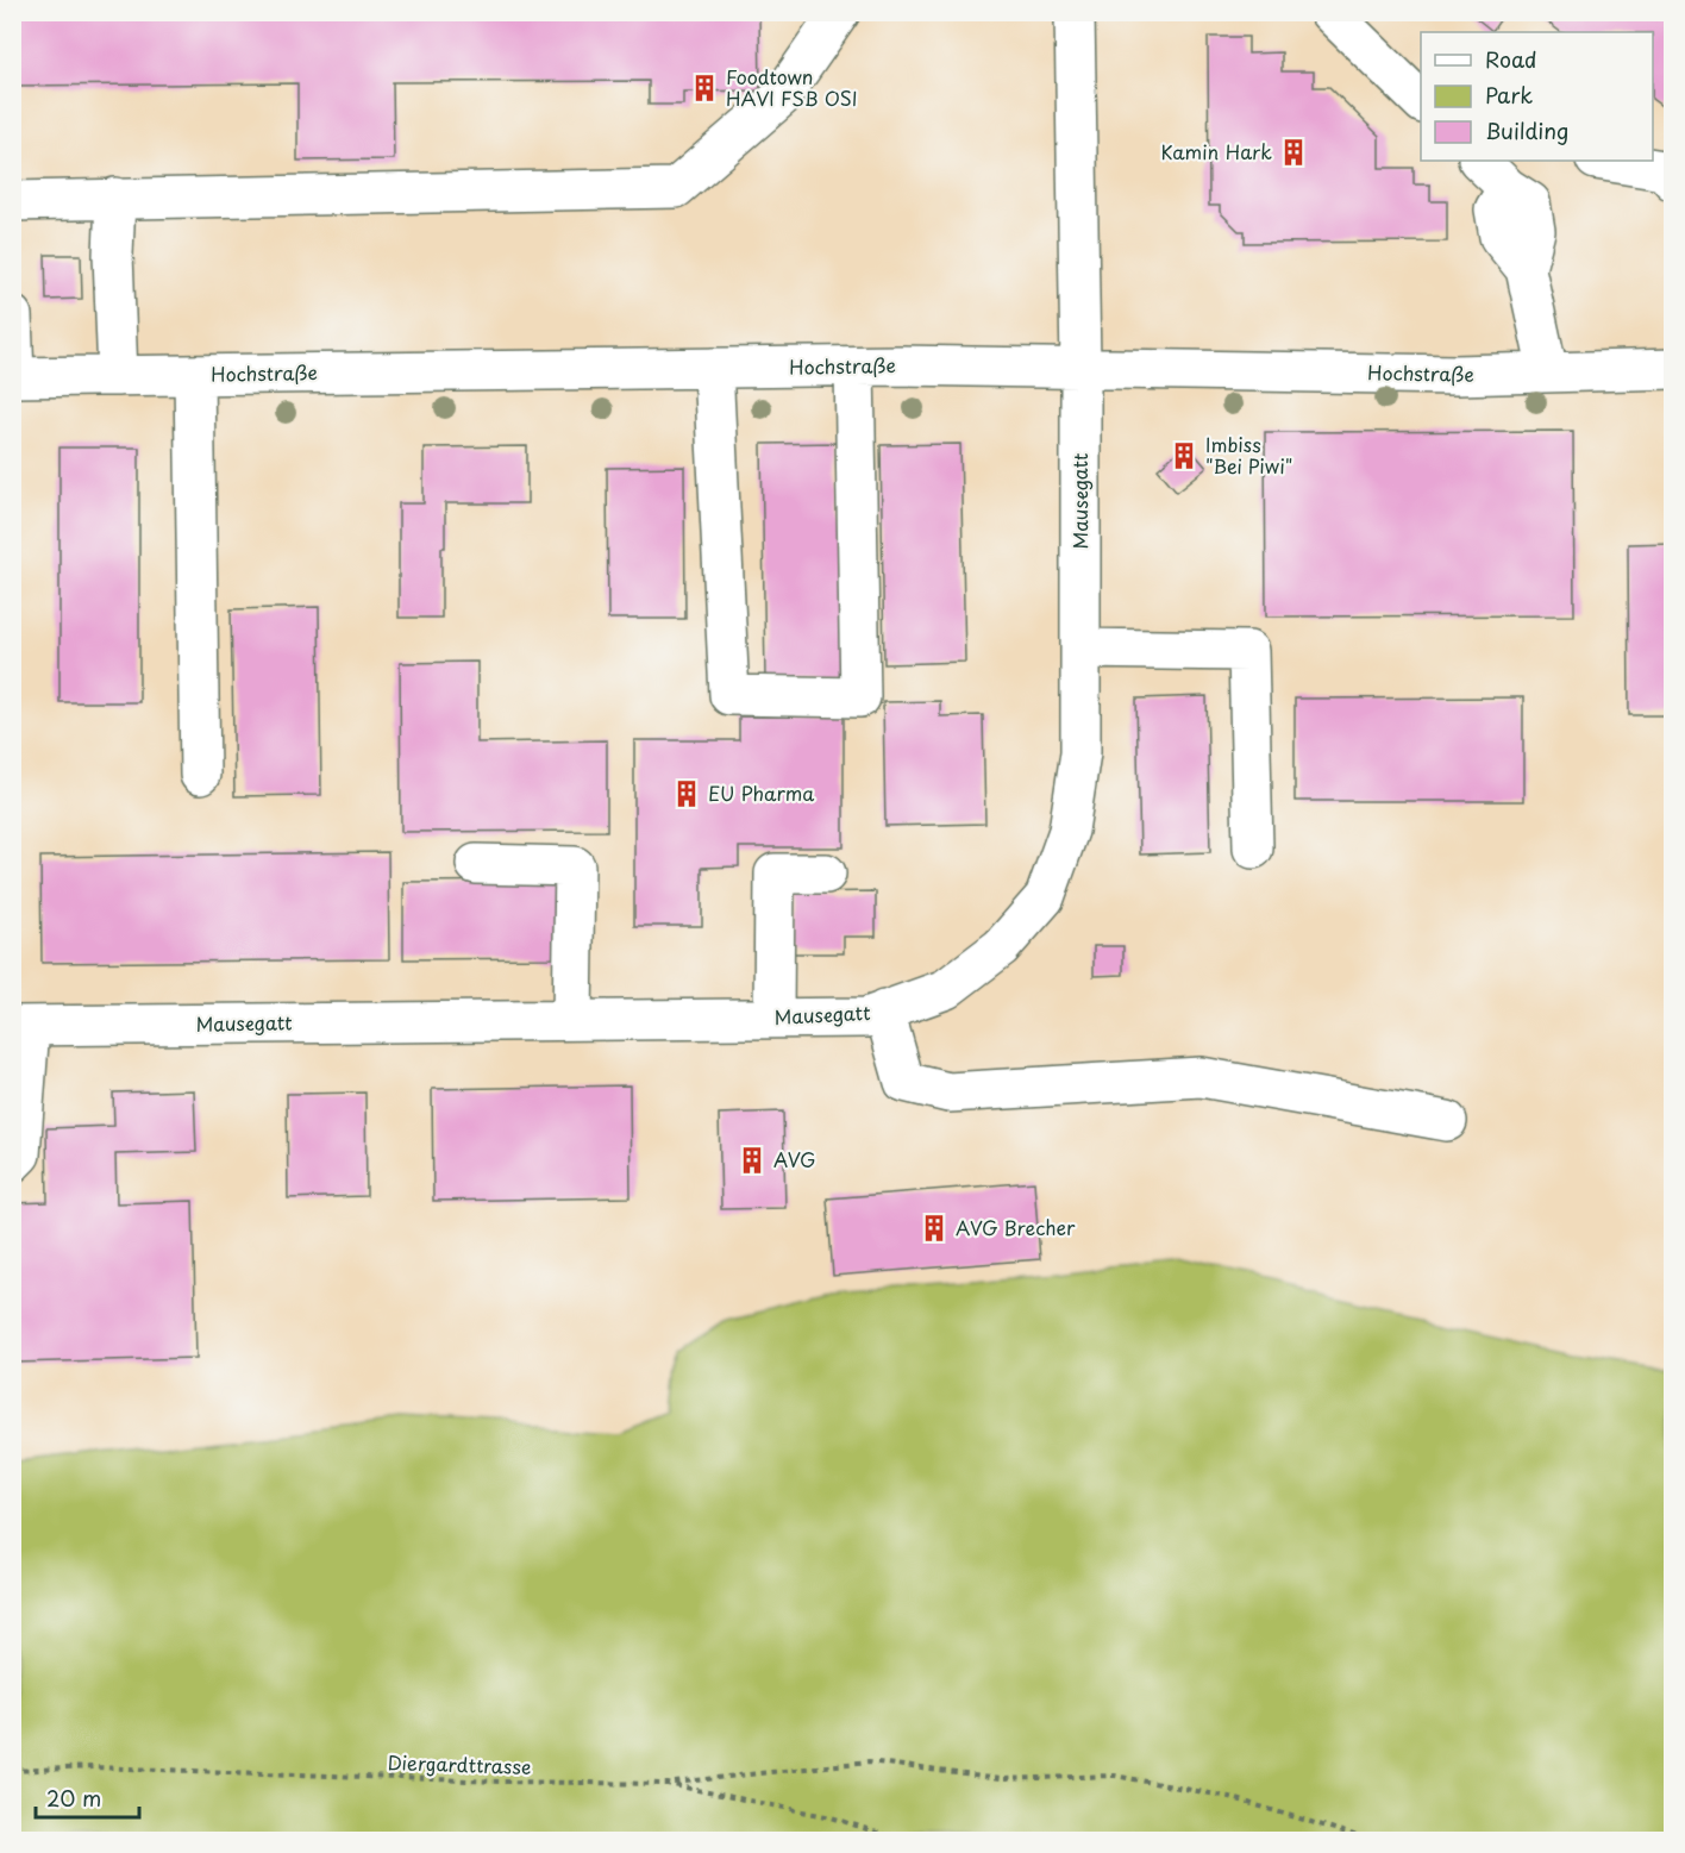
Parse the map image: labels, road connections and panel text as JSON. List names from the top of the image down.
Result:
{
  "streets": {
    "street": ["Hochstraße", "Mausegatt"],
    "path": ["Diergardttrasse"]
  },
  "crossings": [
    ["Hochstraße", "Mausegatt"]
  ],
  "places": {
    "building": [
      "Foodtown HAVI FSB OSI",
      "Kamin Hark",
      "Imbiss \"Bei Piwi\"",
      "EU Pharma",
      "AVG",
      "AVG Brecher"
    ]
  },
  "legend": ["Road", "Park", "Building"],
  "scale_bar": "20 m"
}
